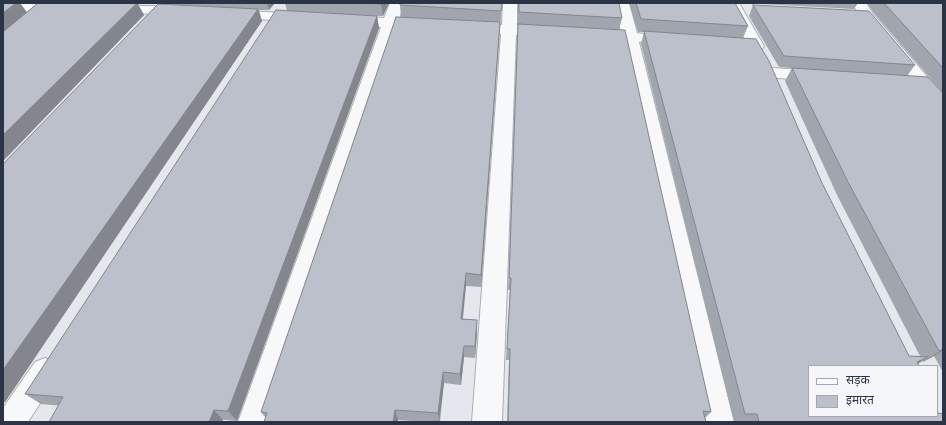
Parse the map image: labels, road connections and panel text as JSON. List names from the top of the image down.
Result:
{
  "legend": ["सड़क", "इमारत"]
}
